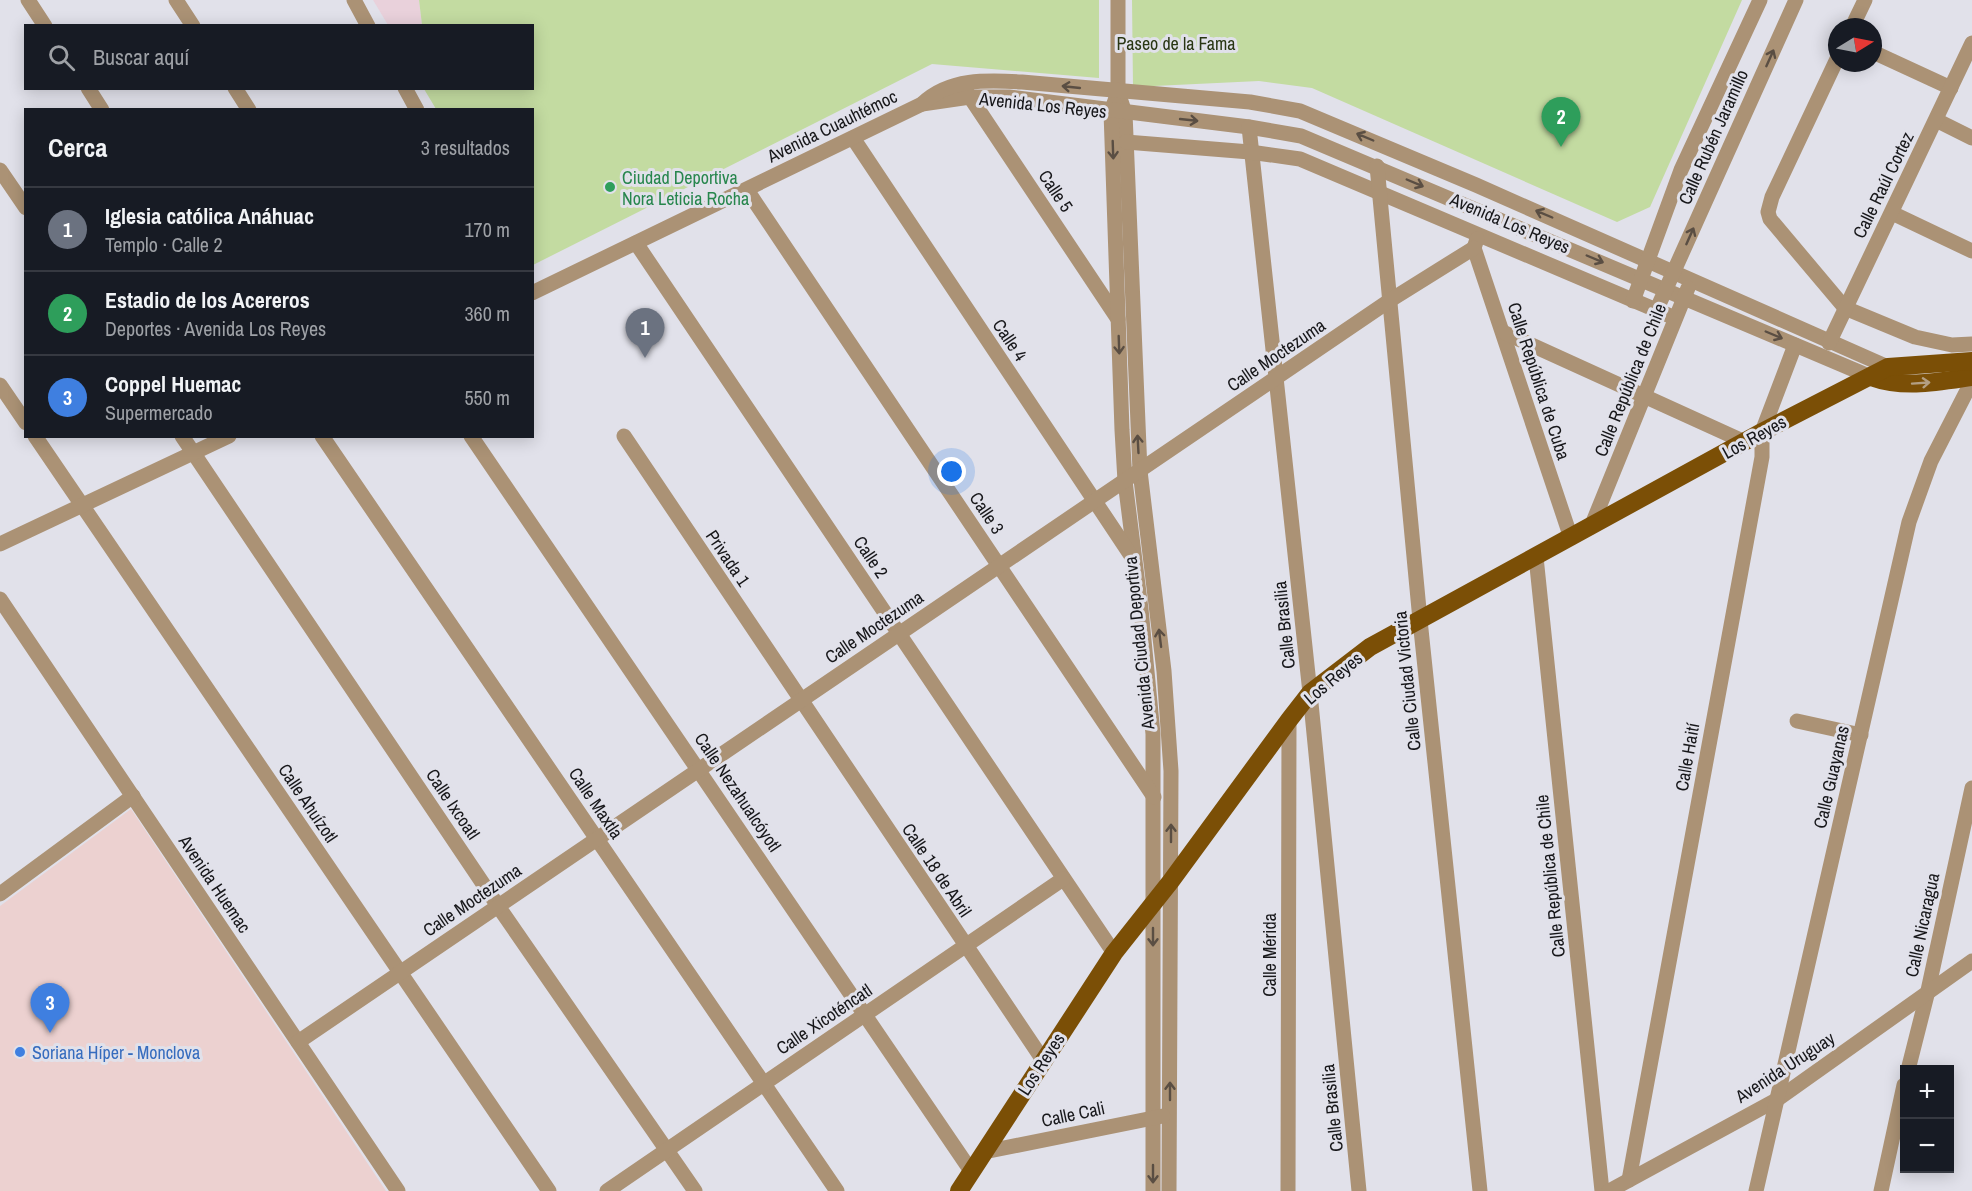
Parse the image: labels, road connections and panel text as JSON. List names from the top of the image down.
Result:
{
  "streets": {
    "main road": ["Avenida Los Reyes", "Los Reyes"],
    "street": [
      "Avenida Cuauhtémoc",
      "Calle Rubén Jaramillo",
      "Calle Raúl Cortez",
      "Calle 5",
      "Calle 4",
      "Calle Moctezuma",
      "Calle República de Chile",
      "Calle República de Cuba",
      "Calle 3",
      "Calle 2",
      "Privada 1",
      "Calle Brasilia",
      "Avenida Ciudad Deportiva",
      "Calle Ciudad Victoria",
      "Calle Haití",
      "Calle Guayanas",
      "Calle Nezahualcóyotl",
      "Calle Ahuízotl",
      "Calle Maxtla",
      "Calle Ixcoatl",
      "Calle 18 de Abril",
      "Avenida Huemac",
      "Calle Nicaragua",
      "Calle Mérida",
      "Calle Xicoténcatl",
      "Avenida Uruguay",
      "Calle Cali"
    ]
  },
  "crossings": [
    ["Avenida Los Reyes", "Avenida Cuauhtémoc"],
    ["Avenida Los Reyes", "Calle Rubén Jaramillo"],
    ["Avenida Los Reyes", "Calle Raúl Cortez"],
    ["Avenida Los Reyes", "Calle 5"],
    ["Avenida Los Reyes", "Calle República de Chile"],
    ["Avenida Los Reyes", "Los Reyes"],
    ["Avenida Los Reyes", "Calle Brasilia"],
    ["Avenida Los Reyes", "Avenida Ciudad Deportiva"],
    ["Avenida Los Reyes", "Calle Ciudad Victoria"],
    ["Avenida Los Reyes", "Calle Haití"],
    ["Avenida Los Reyes", "Calle Guayanas"],
    ["Avenida Cuauhtémoc", "Calle 4"],
    ["Avenida Cuauhtémoc", "Calle 3"],
    ["Avenida Cuauhtémoc", "Calle 2"],
    ["Calle 5", "Avenida Ciudad Deportiva"],
    ["Calle 4", "Calle Moctezuma"],
    ["Calle 4", "Avenida Ciudad Deportiva"],
    ["Calle Moctezuma", "Calle República de Cuba"],
    ["Calle Moctezuma", "Calle 3"],
    ["Calle Moctezuma", "Calle 2"],
    ["Calle Moctezuma", "Privada 1"],
    ["Calle Moctezuma", "Calle Brasilia"],
    ["Calle Moctezuma", "Avenida Ciudad Deportiva"],
    ["Calle Moctezuma", "Calle Ciudad Victoria"],
    ["Calle Moctezuma", "Calle Nezahualcóyotl"],
    ["Calle Moctezuma", "Calle Ahuízotl"],
    ["Calle Moctezuma", "Calle Maxtla"],
    ["Calle Moctezuma", "Calle Ixcoatl"],
    ["Calle Moctezuma", "Calle 18 de Abril"],
    ["Calle Moctezuma", "Avenida Huemac"],
    ["Calle República de Chile", "Los Reyes"],
    ["Calle República de Cuba", "Los Reyes"],
    ["Los Reyes", "Calle 2"],
    ["Los Reyes", "Calle Brasilia"],
    ["Los Reyes", "Avenida Ciudad Deportiva"],
    ["Los Reyes", "Calle Ciudad Victoria"],
    ["Los Reyes", "Calle Haití"],
    ["Los Reyes", "Calle Nezahualcóyotl"],
    ["Los Reyes", "Calle 18 de Abril"],
    ["Los Reyes", "Calle Mérida"],
    ["Los Reyes", "Calle Cali"],
    ["Calle 3", "Avenida Ciudad Deportiva"],
    ["Calle 2", "Calle Xicoténcatl"],
    ["Privada 1", "Calle 18 de Abril"],
    ["Avenida Ciudad Deportiva", "Calle Cali"],
    ["Calle Haití", "Avenida Uruguay"],
    ["Calle Guayanas", "Avenida Uruguay"],
    ["Calle Nezahualcóyotl", "Calle Xicoténcatl"],
    ["Calle Maxtla", "Calle Xicoténcatl"],
    ["Calle Ixcoatl", "Calle Xicoténcatl"],
    ["Calle 18 de Abril", "Calle Xicoténcatl"],
    ["Calle Nicaragua", "Avenida Uruguay"]
  ],
  "parks": ["Paseo de la Fama"],
  "places": ["Ciudad Deportiva Nora Leticia Rocha", "Soriana Híper - Monclova"],
  "north": "right",
  "page": {
    "search": "Buscar aquí",
    "pins": ["2", "1", "3"],
    "heading": ["Cerca", "3 resultados"],
    "list": [
      {
        "mark": "1",
        "name": "Iglesia católica Anáhuac",
        "note": "Templo · Calle 2",
        "value": "170 m"
      },
      {
        "mark": "2",
        "name": "Estadio de los Acereros",
        "note": "Deportes · Avenida Los Reyes",
        "value": "360 m"
      },
      {
        "mark": "3",
        "name": "Coppel Huemac",
        "note": "Supermercado",
        "value": "550 m"
      }
    ],
    "map_buttons": ["+", "−"]
  }
}
